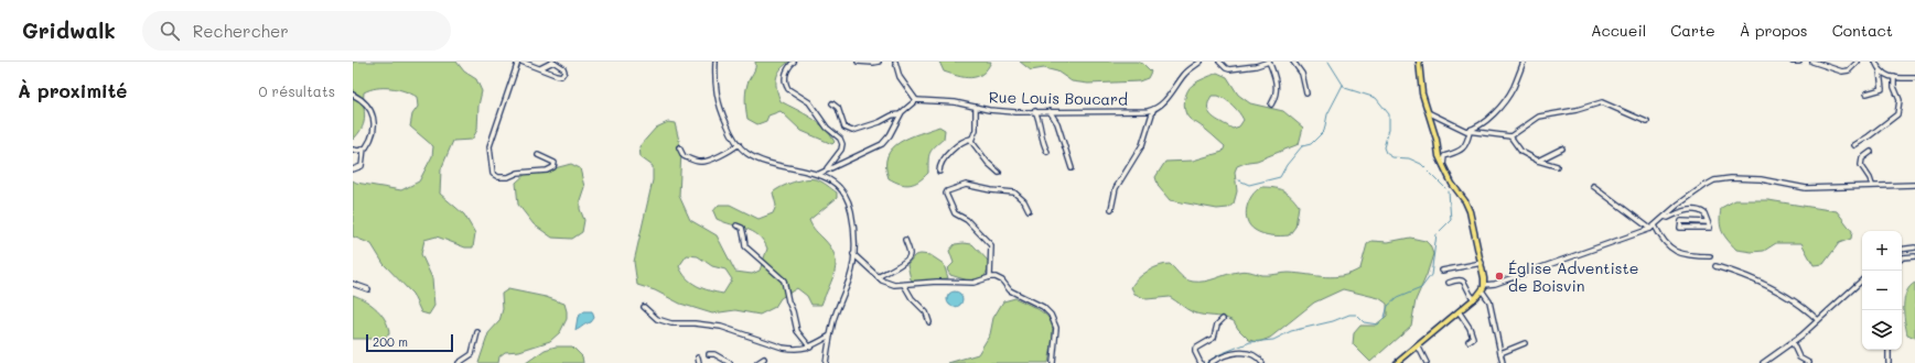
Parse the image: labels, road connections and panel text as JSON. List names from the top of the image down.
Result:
{
  "streets": {
    "street": ["Rue Louis Boucard"]
  },
  "places": ["Église Adventiste de Boisvin"],
  "scale_bar": "200 m",
  "page": {
    "header": "Gridwalk",
    "search": "Rechercher",
    "nav": [
      "Accueil",
      "Carte",
      "À propos",
      "Contact"
    ],
    "heading": ["À proximité", "0 résultats"],
    "map_buttons": ["+", "−"],
    "scale": "200 m"
  }
}
